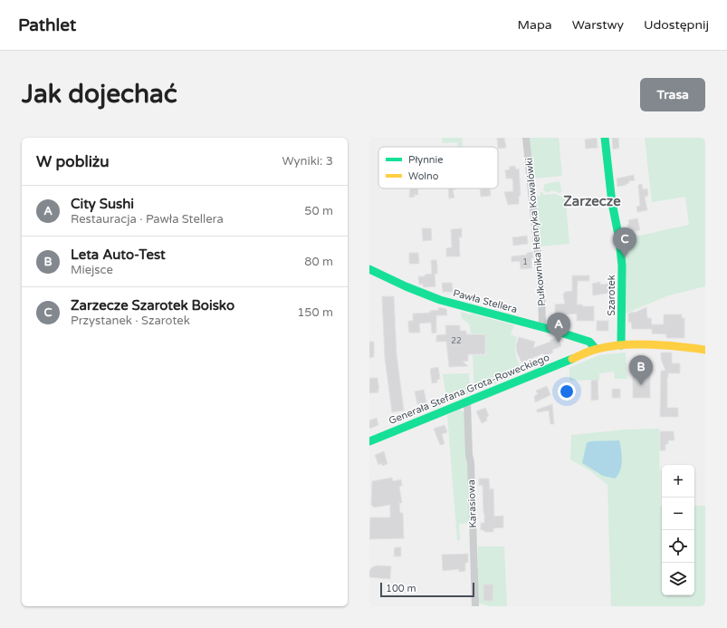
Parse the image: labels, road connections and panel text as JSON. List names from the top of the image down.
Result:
{
  "streets": {
    "street": [
      "Pułkownika Henryka Kowalówki",
      "Szarotek",
      "Pawła Stellera",
      "Generała Stefana Grota-Roweckiego",
      "Karasiowa"
    ]
  },
  "crossings": [
    ["Pułkownika Henryka Kowalówki", "Pawła Stellera"],
    ["Szarotek", "Generała Stefana Grota-Roweckiego"],
    ["Pawła Stellera", "Generała Stefana Grota-Roweckiego"],
    ["Generała Stefana Grota-Roweckiego", "Karasiowa"]
  ],
  "districts": ["Zarzecze"],
  "house_numbers": ["1", "22"],
  "legend": ["Płynnie", "Wolno"],
  "scale_bar": "100 m",
  "page": {
    "header": "Pathlet",
    "nav": ["Mapa", "Warstwy", "Udostępnij"],
    "buttons": "Trasa",
    "title": "Jak dojechać",
    "heading": ["W pobliżu", "Wyniki: 3"],
    "list": [
      {
        "mark": "A",
        "name": "City Sushi",
        "note": "Restauracja · Pawła Stellera",
        "value": "50 m"
      },
      {
        "mark": "B",
        "name": "Leta Auto-Test",
        "note": "Miejsce",
        "value": "80 m"
      },
      {
        "mark": "C",
        "name": "Zarzecze Szarotek Boisko",
        "note": "Przystanek · Szarotek",
        "value": "150 m"
      }
    ],
    "pins": ["C", "A", "B"],
    "map_buttons": ["+", "−"],
    "scale": "100 m"
  }
}
